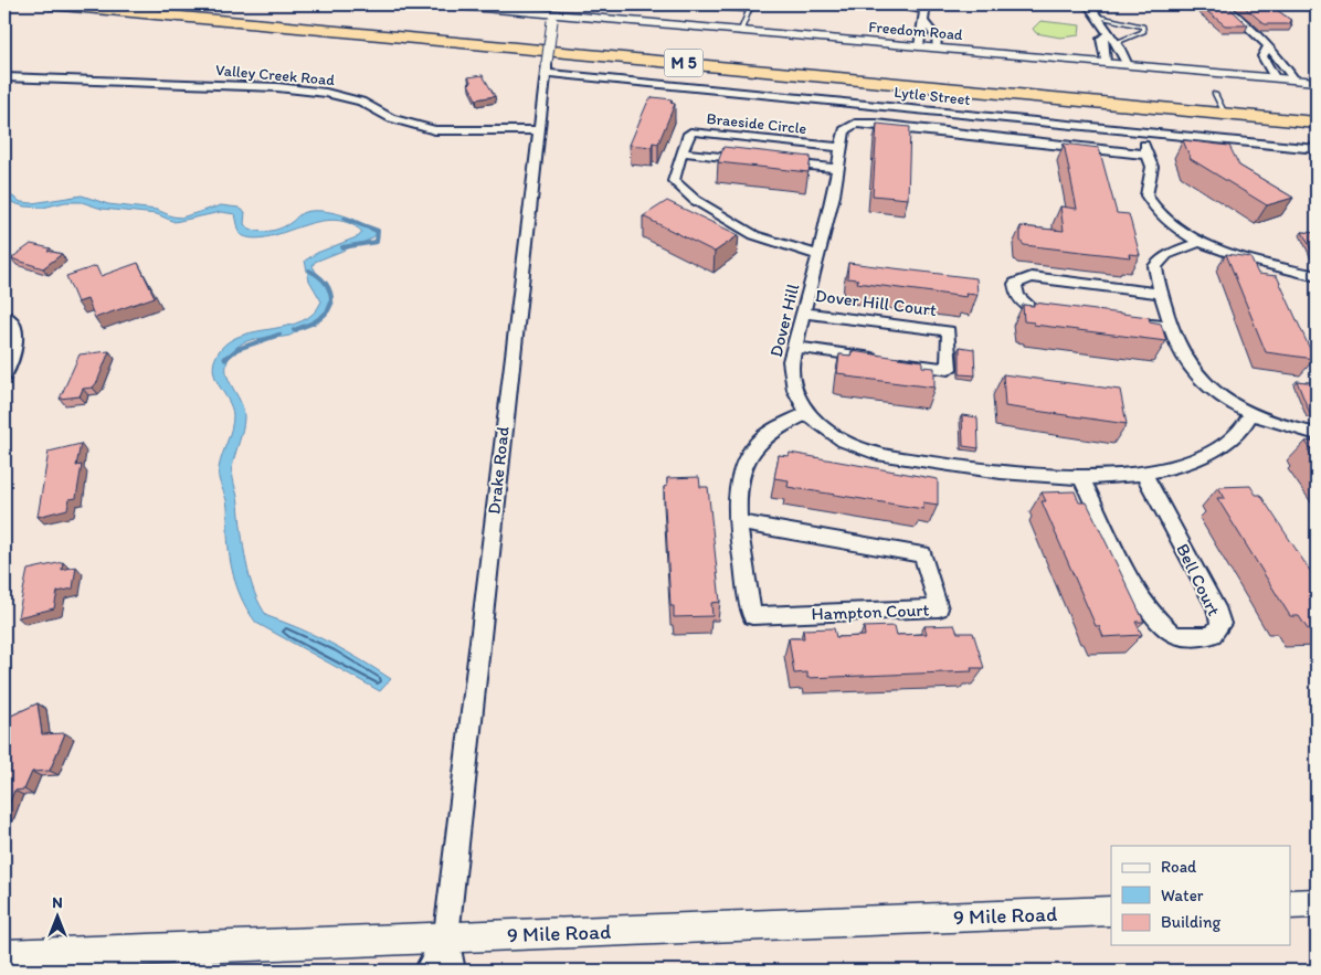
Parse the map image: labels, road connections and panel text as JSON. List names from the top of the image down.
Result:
{
  "streets": {
    "highway": ["M 5"],
    "street": [
      "Freedom Road",
      "Valley Creek Road",
      "Lytle Street",
      "Braeside Circle",
      "Dover Hill Court",
      "Dover Hill",
      "Drake Road",
      "Bell Court",
      "Hampton Court",
      "9 Mile Road"
    ]
  },
  "crossings": [
    ["Freedom Road", "Drake Road"],
    ["Valley Creek Road", "Drake Road"],
    ["Lytle Street", "Drake Road"],
    ["Braeside Circle", "Dover Hill"],
    ["Dover Hill Court", "Dover Hill"],
    ["Dover Hill", "Bell Court"],
    ["Dover Hill", "Hampton Court"],
    ["Drake Road", "9 Mile Road"]
  ],
  "legend": ["Road", "Water", "Building"],
  "north": "top"
}
